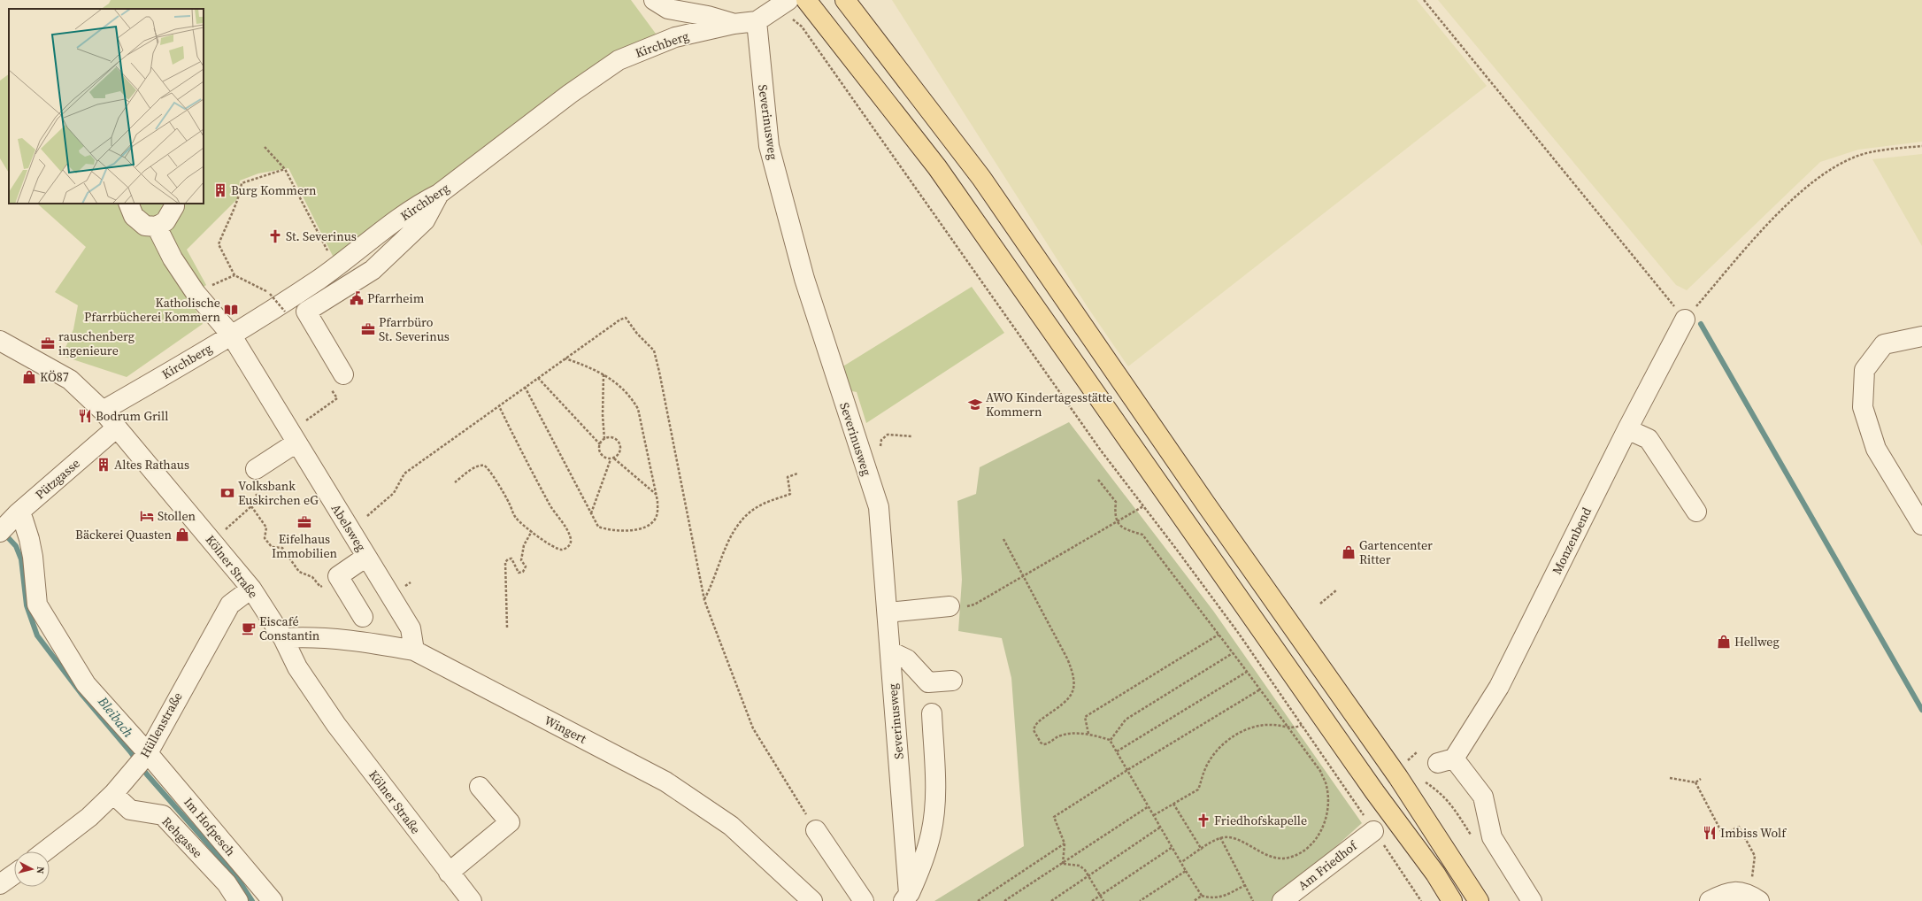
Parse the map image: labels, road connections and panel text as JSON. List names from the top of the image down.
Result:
{
  "streets": {
    "street": [
      "Kirchberg",
      "Severinusweg",
      "Pützgasse",
      "Abelsweg",
      "Monzenbend",
      "Kölner Straße",
      "Hüllenstraße",
      "Wingert",
      "Im Hofpesch",
      "Rehgasse",
      "Am Friedhof"
    ]
  },
  "crossings": [
    ["Kirchberg", "Severinusweg"],
    ["Kirchberg", "Abelsweg"],
    ["Kirchberg", "Kölner Straße"],
    ["Pützgasse", "Kölner Straße"],
    ["Pützgasse", "Im Hofpesch"],
    ["Abelsweg", "Wingert"],
    ["Kölner Straße", "Hüllenstraße"],
    ["Kölner Straße", "Wingert"],
    ["Hüllenstraße", "Im Hofpesch"],
    ["Hüllenstraße", "Rehgasse"]
  ],
  "water": ["Bleibach"],
  "places": {
    "building": ["Burg Kommern", "Altes Rathaus"],
    "church": ["St. Severinus", "Friedhofskapelle"],
    "public building": ["Pfarrheim"],
    "library": ["Katholische Pfarrbücherei Kommern"],
    "office": ["Pfarrbüro St. Severinus", "rauschenberg ingenieure", "Eifelhaus Immobilien"],
    "shop": [
      "KÖ87",
      "Bäckerei Quasten",
      "Gartencenter Ritter",
      "Hellweg"
    ],
    "school or university": ["AWO Kindertagesstätte Kommern"],
    "restaurant": ["Bodrum Grill", "Imbiss Wolf"],
    "bank": ["Volksbank Euskirchen eG"],
    "hotel": ["Stollen"],
    "cafe": ["Eiscafé Constantin"]
  },
  "north": "right"
}
